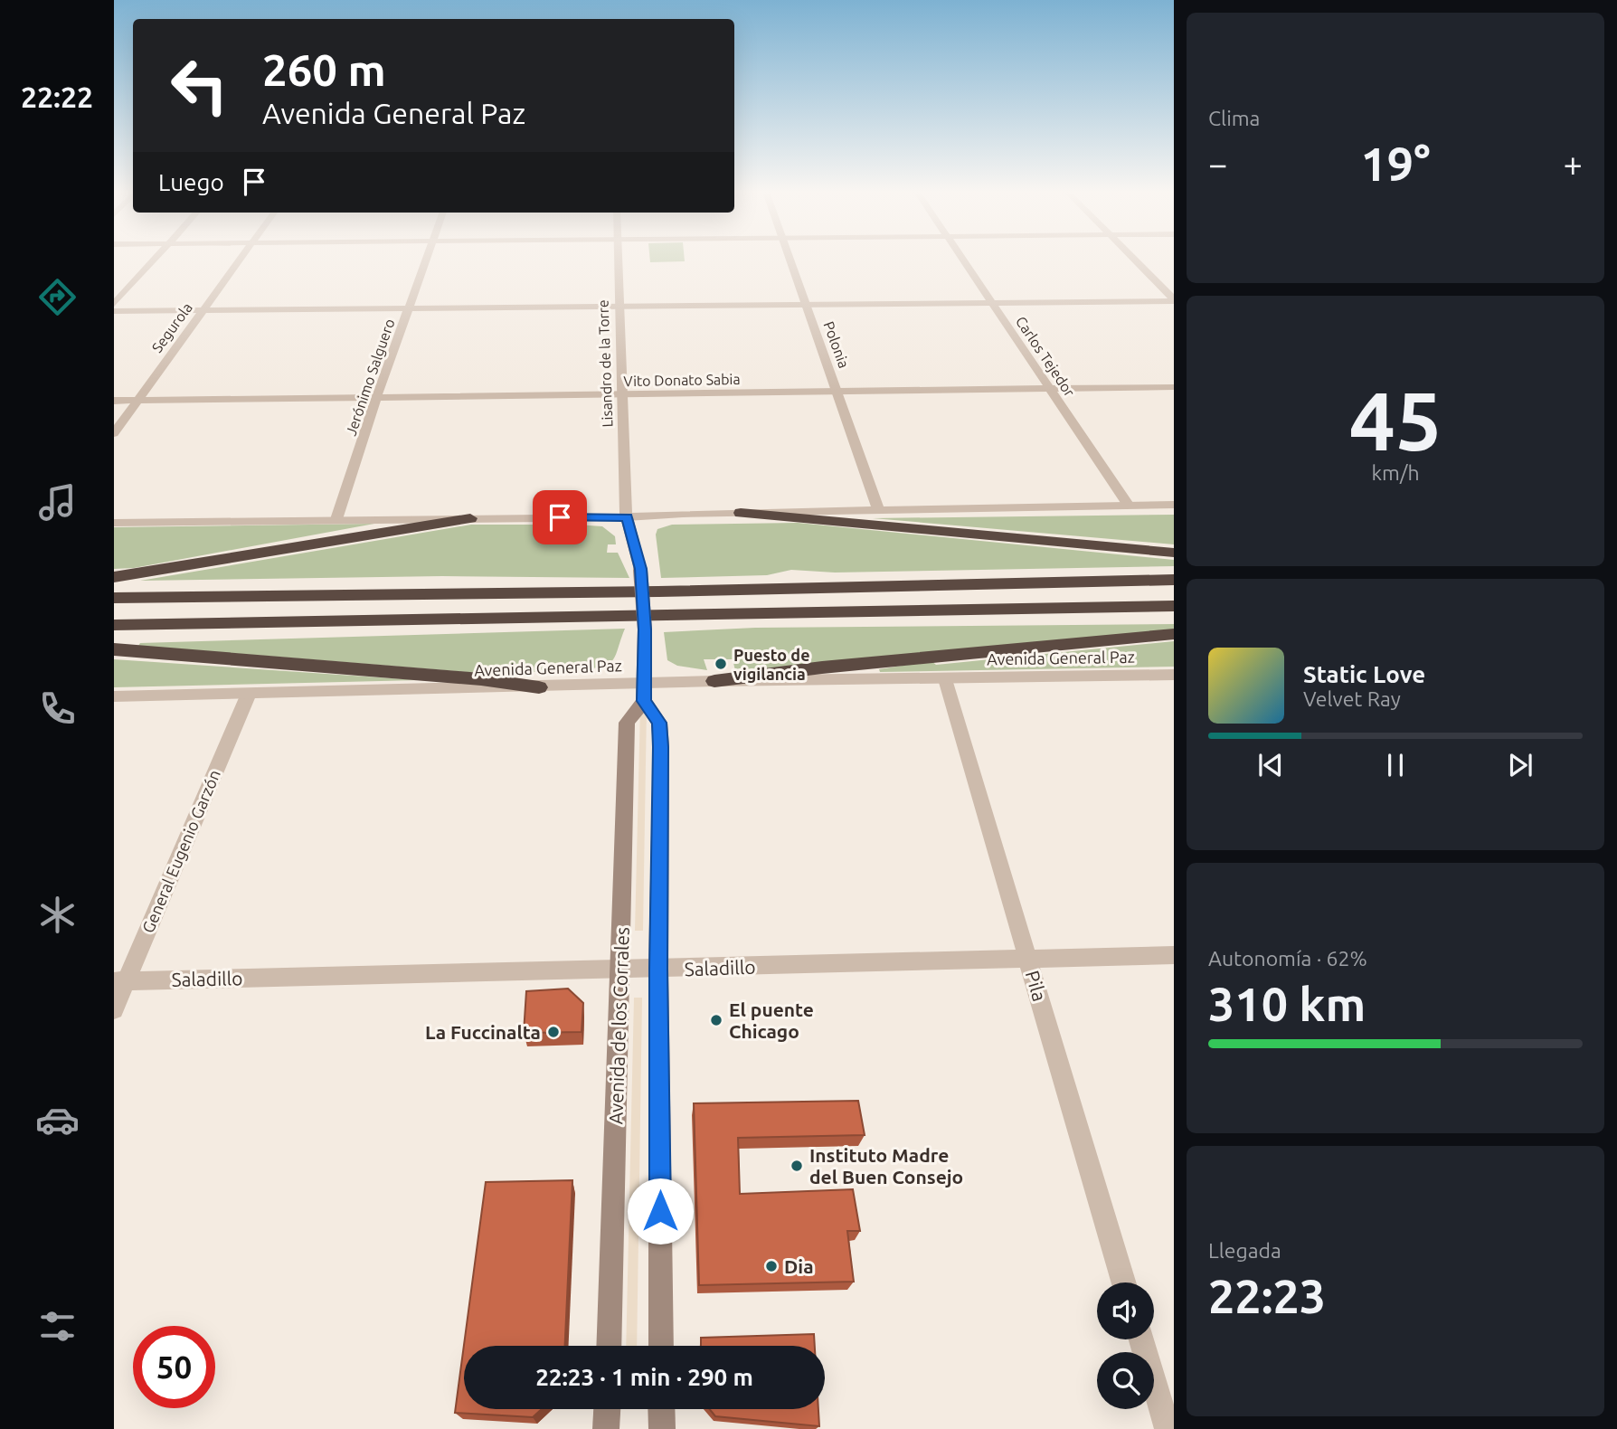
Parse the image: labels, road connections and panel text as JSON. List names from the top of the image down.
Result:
{
  "streets": {
    "main road": ["Avenida de los Corrales"],
    "street": [
      "Segurola",
      "Polonia",
      "Carlos Tejedor",
      "Lisandro de la Torre",
      "Jerónimo Salguero",
      "Vito Donato Sabia",
      "Avenida General Paz",
      "General Eugenio Garzón",
      "Saladillo",
      "Pila"
    ]
  },
  "crossings": [
    ["Segurola", "Vito Donato Sabia"],
    ["Polonia", "Vito Donato Sabia"],
    ["Carlos Tejedor", "Vito Donato Sabia"],
    ["Lisandro de la Torre", "Vito Donato Sabia"],
    ["Jerónimo Salguero", "Vito Donato Sabia"],
    ["Avenida General Paz", "General Eugenio Garzón"],
    ["Avenida General Paz", "Pila"],
    ["Avenida General Paz", "Avenida de los Corrales"],
    ["General Eugenio Garzón", "Saladillo"],
    ["Saladillo", "Pila"],
    ["Saladillo", "Avenida de los Corrales"]
  ],
  "places": [
    "Puesto de vigilancia",
    "El puente Chicago",
    "La Fuccinalta",
    "Instituto Madre del Buen Consejo",
    "Dia"
  ],
  "page": {
    "tabs": "22:22",
    "tile": [
      "Clima",
      ["45", "km/h"],
      ["Autonomía · 62%", "310 km"],
      ["Llegada", "22:23"]
    ],
    "turn": ["260 m", "Avenida General Paz"],
    "heat": ["−", "19°", "+"],
    "then": "Luego",
    "song": ["Static Love", "Velvet Ray"],
    "limit": "50",
    "trip": "22:23 · 1 min · 290 m"
  }
}
